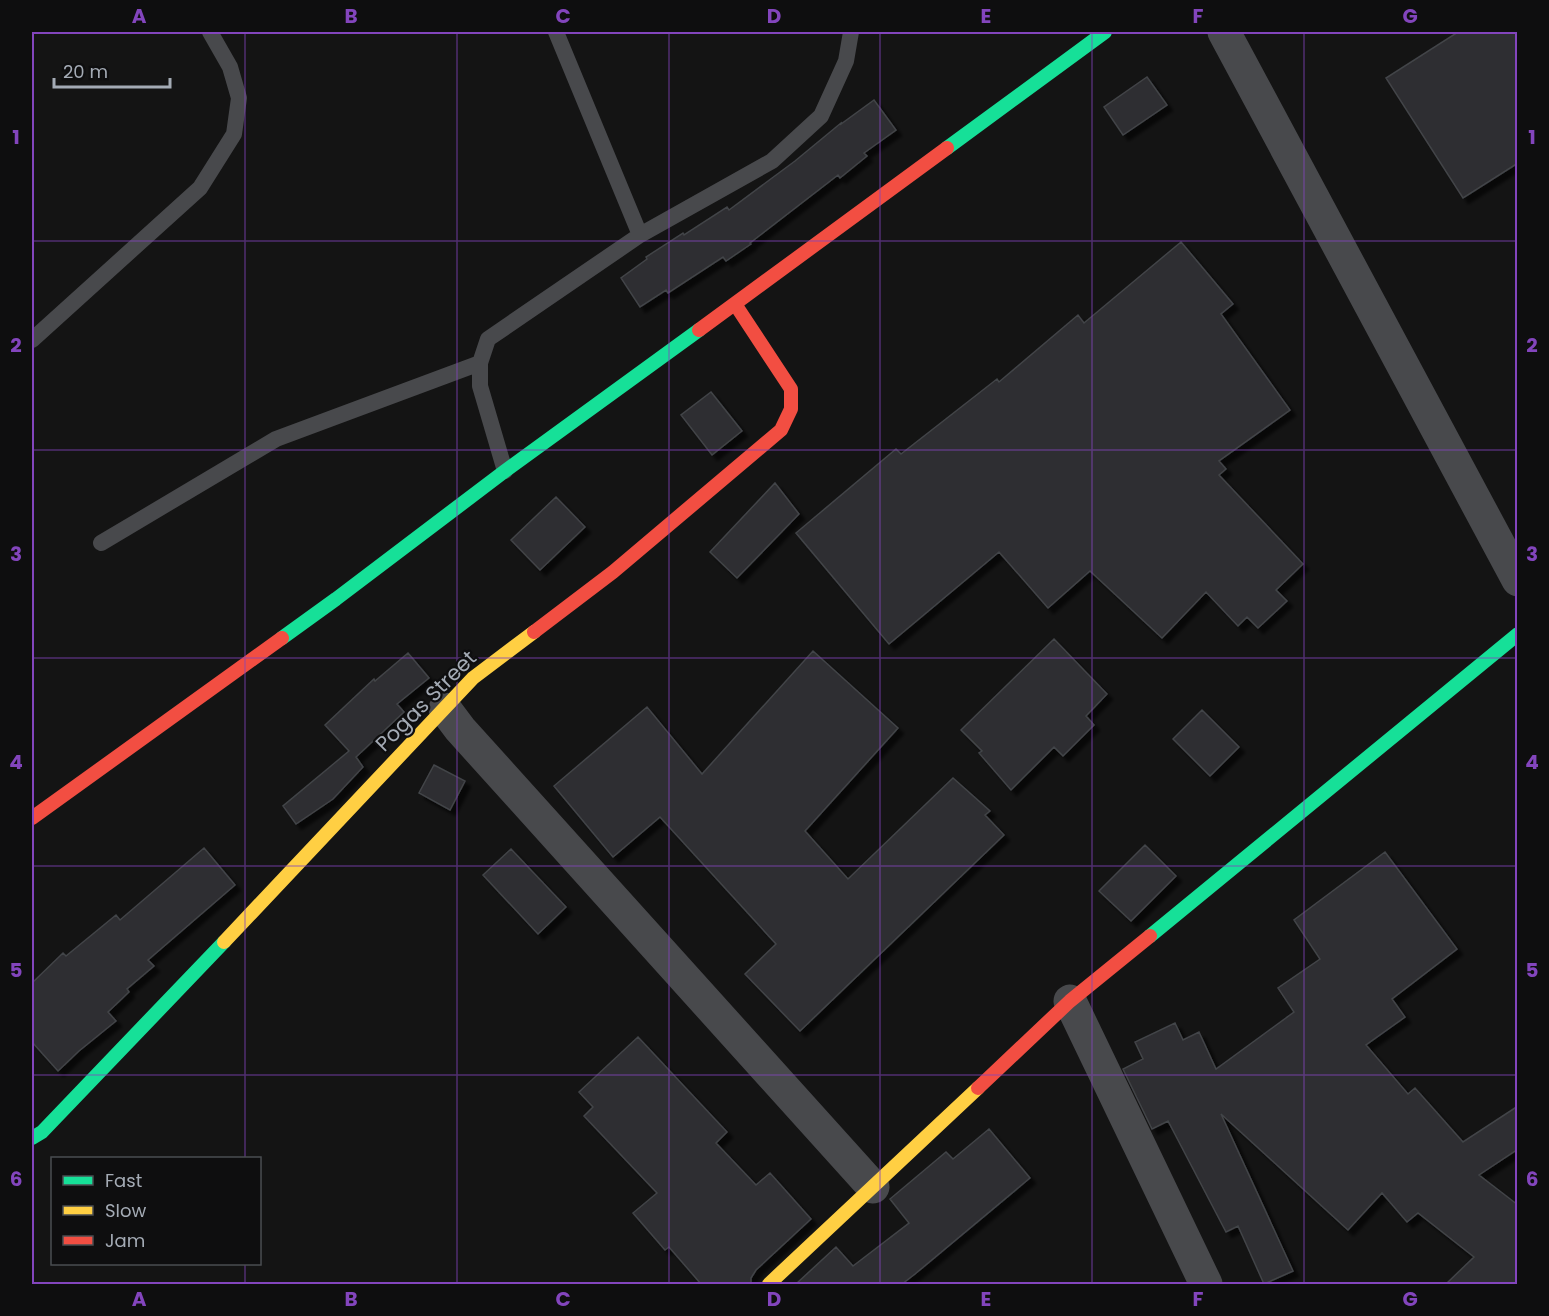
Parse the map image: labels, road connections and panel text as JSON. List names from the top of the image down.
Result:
{
  "streets": {
    "street": ["Pogas Street"]
  },
  "legend": ["Fast", "Slow", "Jam"],
  "scale_bar": "20 m",
  "grid": {
    "columns": [
      "A",
      "B",
      "C",
      "D",
      "E",
      "F",
      "G"
    ],
    "rows": [
      "1",
      "2",
      "3",
      "4",
      "5",
      "6"
    ]
  }
}
